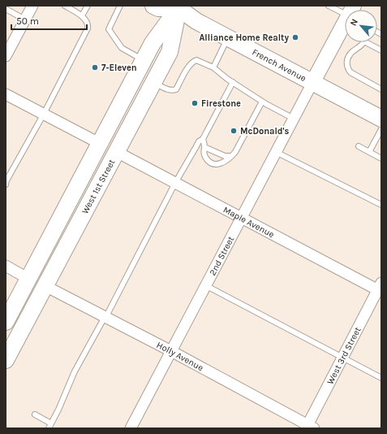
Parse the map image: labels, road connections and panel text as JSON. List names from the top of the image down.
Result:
{
  "streets": {
    "main road": ["French Avenue", "West 1st Street"],
    "street": [
      "Maple Avenue",
      "2nd Street",
      "Holly Avenue",
      "West 3rd Street"
    ]
  },
  "crossings": [
    ["French Avenue", "West 1st Street"],
    ["French Avenue", "2nd Street"],
    ["West 1st Street", "Maple Avenue"],
    ["West 1st Street", "Holly Avenue"],
    ["Maple Avenue", "2nd Street"],
    ["Maple Avenue", "West 3rd Street"],
    ["2nd Street", "Holly Avenue"],
    ["Holly Avenue", "West 3rd Street"]
  ],
  "places": [
    "Alliance Home Realty",
    "7-Eleven",
    "Firestone",
    "McDonald's"
  ],
  "scale_bar": "50 m",
  "north": "top left"
}
